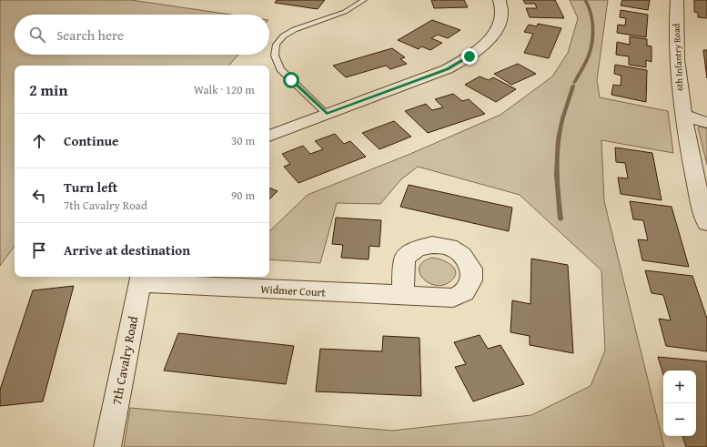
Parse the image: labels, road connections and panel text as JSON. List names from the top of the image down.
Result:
{
  "streets": {
    "street": ["6th Infantry Road", "Widmer Court", "7th Cavalry Road"]
  },
  "crossings": [
    ["Widmer Court", "7th Cavalry Road"]
  ],
  "page": {
    "search": "Search here",
    "heading": ["2 min", "Walk · 120 m"],
    "list": [
      ["Continue", "30 m"],
      ["Turn left", "7th Cavalry Road", "90 m"],
      "Arrive at destination"
    ],
    "map_buttons": ["+", "−"]
  }
}
